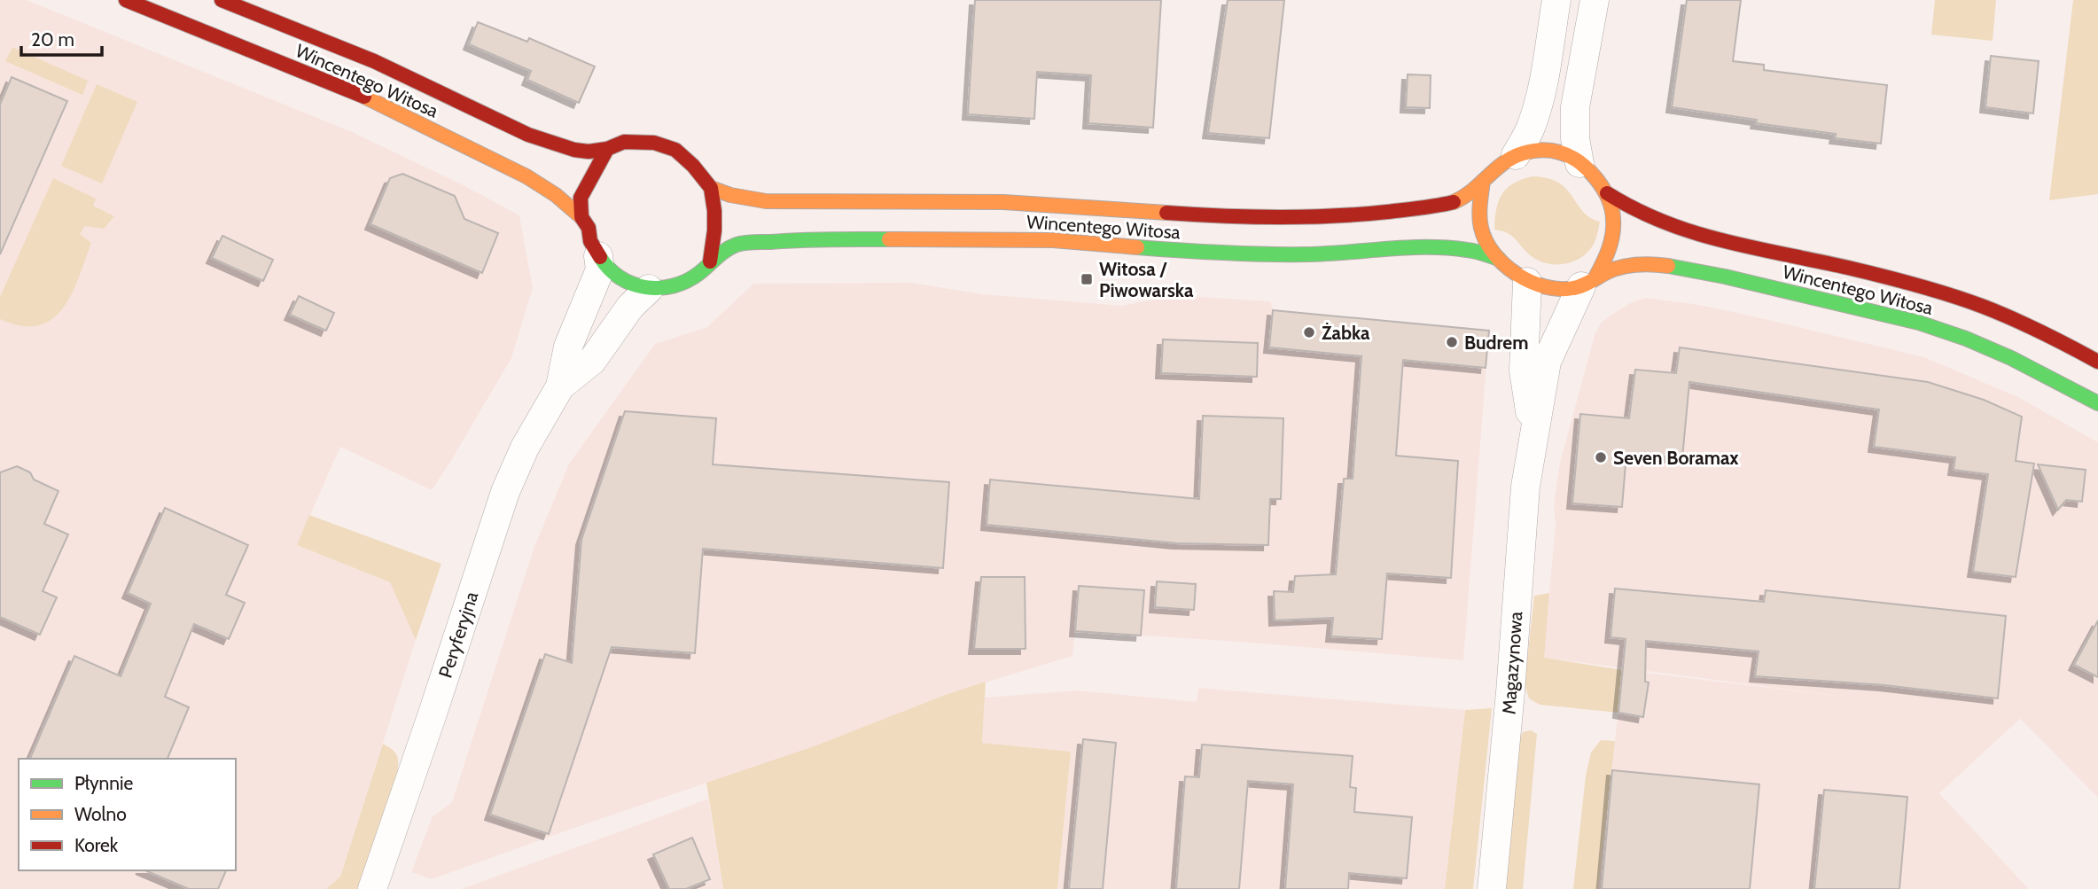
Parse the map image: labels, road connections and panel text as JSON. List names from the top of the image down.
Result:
{
  "streets": {
    "main road": ["Wincentego Witosa"],
    "street": ["Peryferyjna", "Magazynowa"]
  },
  "crossings": [
    ["Wincentego Witosa", "Peryferyjna"],
    ["Wincentego Witosa", "Magazynowa"]
  ],
  "places": {
    "transit": ["Witosa / Piwowarska"],
    "other": ["Żabka", "Budrem", "Seven Boramax"]
  },
  "legend": ["Płynnie", "Wolno", "Korek"],
  "scale_bar": "20 m"
}
